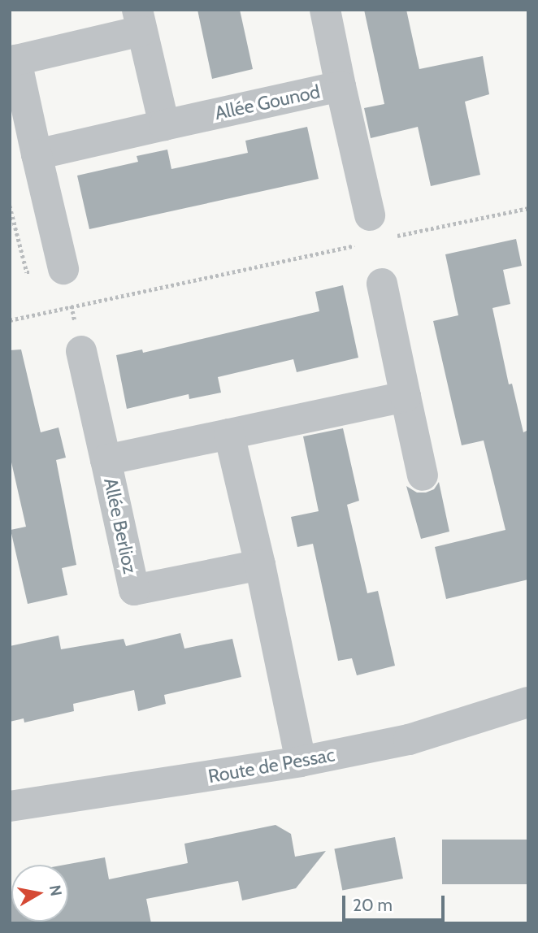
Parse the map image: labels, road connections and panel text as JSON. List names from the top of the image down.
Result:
{
  "streets": {
    "street": ["Allée Gounod", "Allée Berlioz", "Route de Pessac"]
  },
  "scale_bar": "20 m",
  "north": "right"
}
